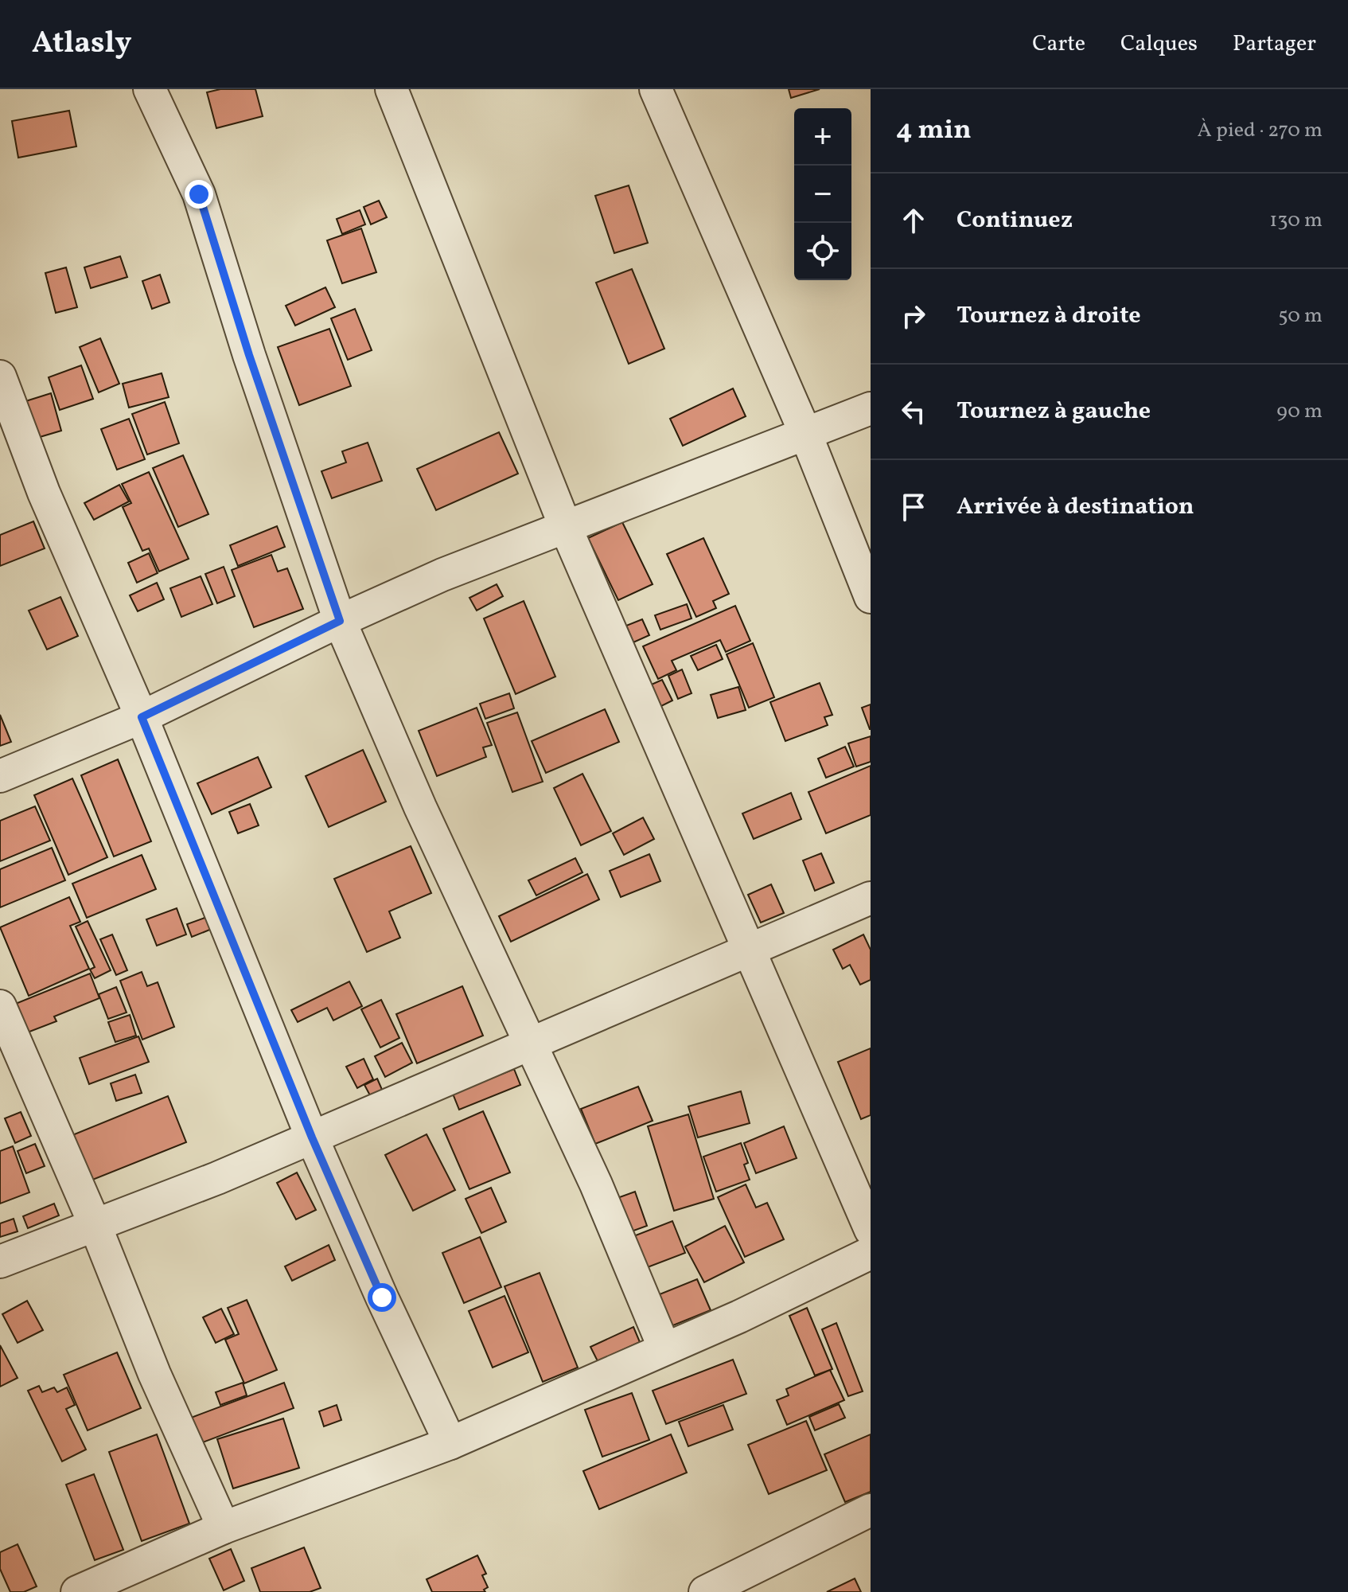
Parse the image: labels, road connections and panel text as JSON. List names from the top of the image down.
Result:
{
  "page": {
    "header": "Atlasly",
    "nav": ["Carte", "Calques", "Partager"],
    "heading": ["4 min", "À pied · 270 m"],
    "map_buttons": ["+", "−"],
    "list": [
      ["Continuez", "130 m"],
      ["Tournez à droite", "50 m"],
      ["Tournez à gauche", "90 m"],
      "Arrivée à destination"
    ]
  }
}
